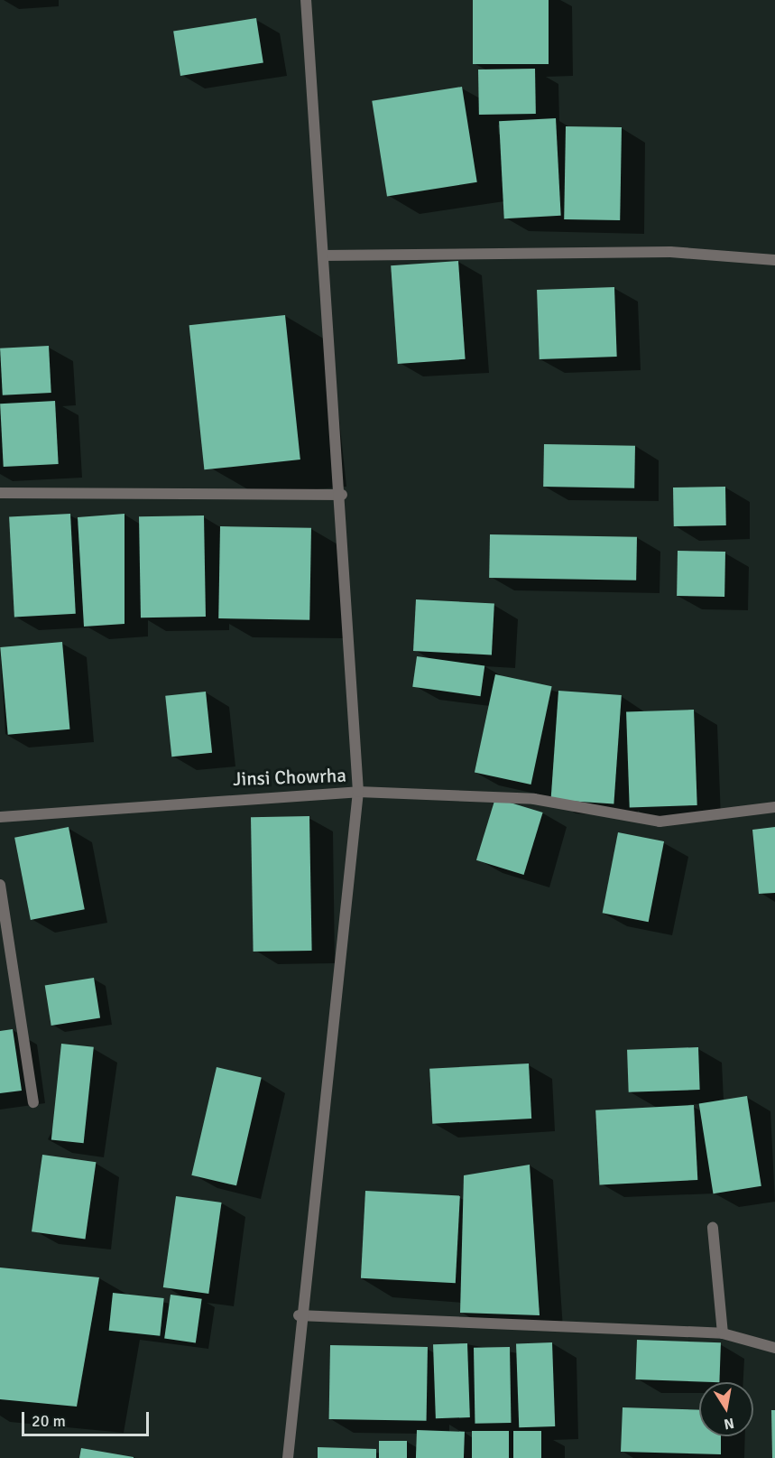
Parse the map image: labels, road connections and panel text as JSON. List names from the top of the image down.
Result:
{
  "streets": {
    "street": ["Jinsi Chowrha"]
  },
  "scale_bar": "20 m",
  "north": "bottom"
}
